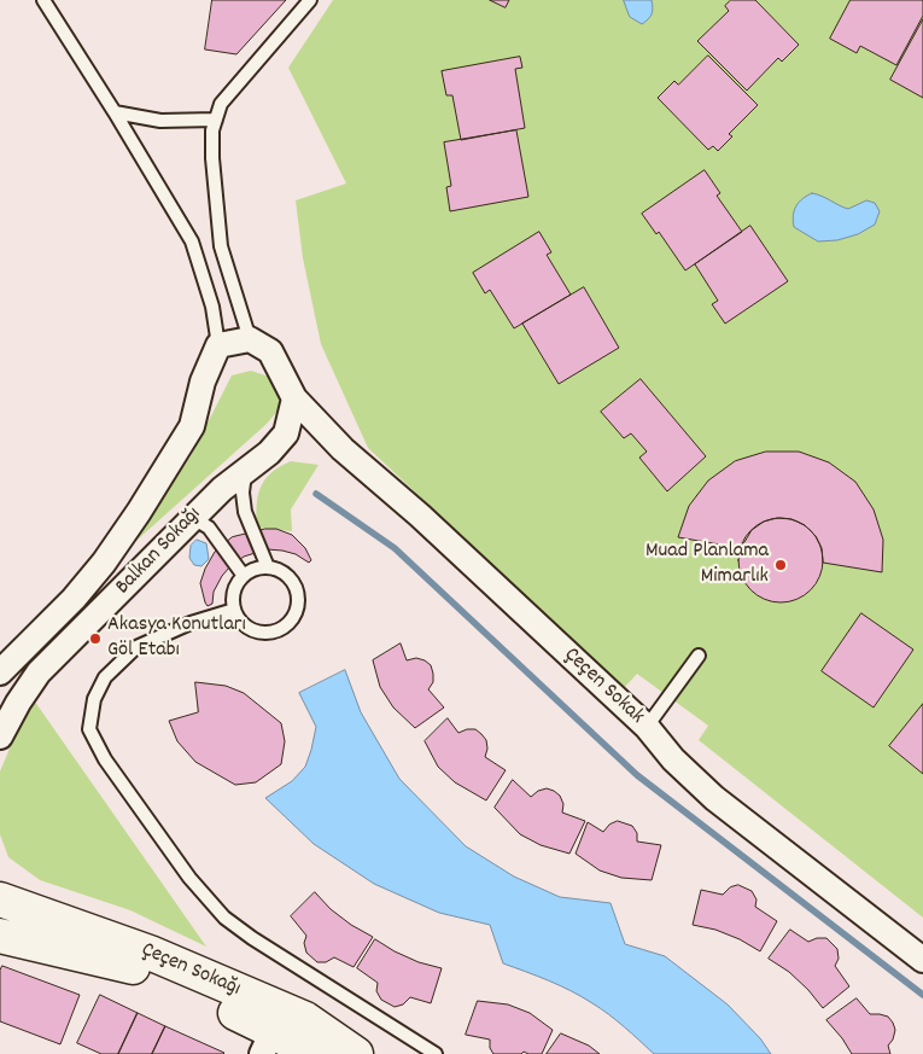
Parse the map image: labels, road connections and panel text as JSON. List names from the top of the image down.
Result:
{
  "streets": {
    "main road": ["Çeçen Sokağı"],
    "street": ["Balkan Sokağı", "Çeçen Sokak"]
  },
  "crossings": [
    ["Balkan Sokağı", "Çeçen Sokak"]
  ],
  "places": ["Muad Planlama Mimarlık", "Akasya Konutları Göl Etabı"]
}
